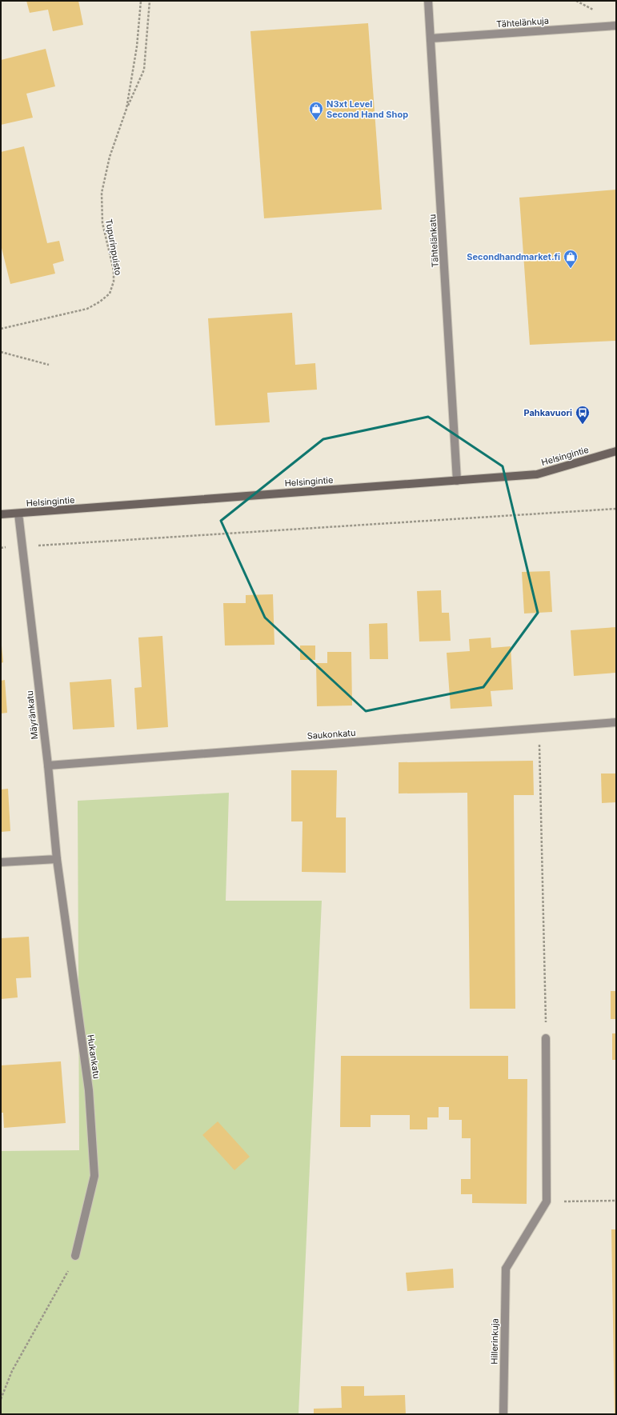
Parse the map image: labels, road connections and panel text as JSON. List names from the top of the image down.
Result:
{
  "streets": {
    "main road": ["Helsingintie"],
    "street": [
      "Tähtelänkuja",
      "Tähtelänkatu",
      "Mäyränkatu",
      "Saukonkatu",
      "Hukankatu",
      "Hillerinkuja"
    ],
    "path": ["Tupurinpuisto"]
  },
  "crossings": [
    ["Tähtelänkuja", "Tähtelänkatu"],
    ["Tähtelänkatu", "Helsingintie"],
    ["Helsingintie", "Mäyränkatu"],
    ["Mäyränkatu", "Saukonkatu"],
    ["Mäyränkatu", "Hukankatu"]
  ],
  "places": {
    "shop": ["N3xt Level Second Hand Shop", "Secondhandmarket.fi"],
    "bus stop": ["Pahkavuori"]
  }
}
